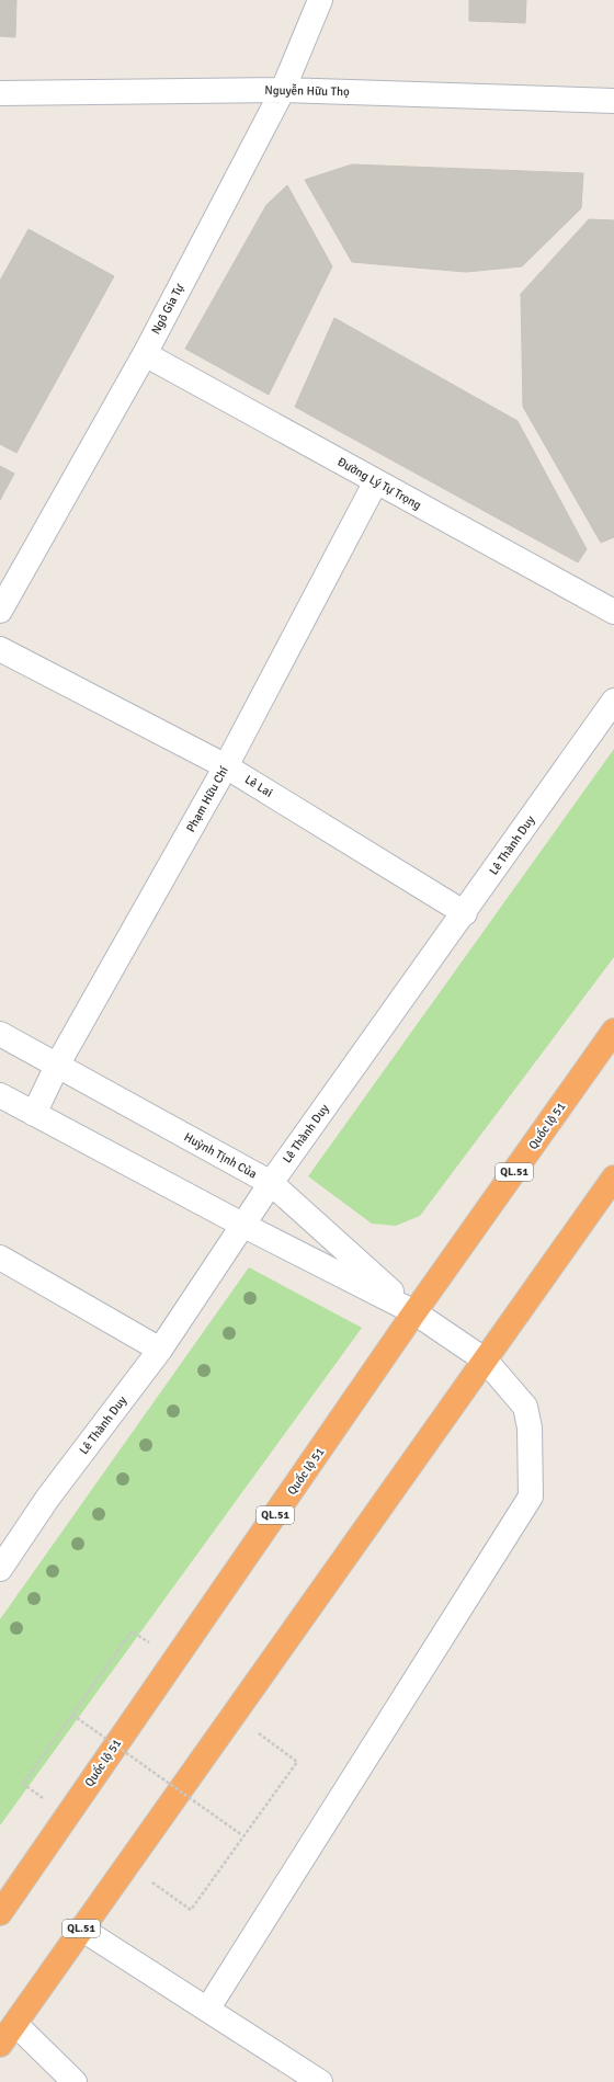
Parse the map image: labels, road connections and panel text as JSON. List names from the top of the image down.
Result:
{
  "streets": {
    "highway": ["Quốc lộ 51", "QL.51"],
    "street": [
      "Nguyễn Hữu Thọ",
      "Ngô Gia Tự",
      "Đường Lý Tự Trọng",
      "Lê Lai",
      "Phạm Hữu Chí",
      "Lê Thành Duy",
      "Huỳnh Tịnh Của"
    ]
  },
  "crossings": [
    ["Nguyễn Hữu Thọ", "Ngô Gia Tự"],
    ["Ngô Gia Tự", "Đường Lý Tự Trọng"],
    ["Đường Lý Tự Trọng", "Phạm Hữu Chí"],
    ["Lê Lai", "Phạm Hữu Chí"],
    ["Lê Lai", "Lê Thành Duy"],
    ["Phạm Hữu Chí", "Huỳnh Tịnh Của"],
    ["Lê Thành Duy", "Huỳnh Tịnh Của"],
    ["Quốc lộ 51", "Huỳnh Tịnh Của"],
    ["Huỳnh Tịnh Của", "QL.51"]
  ]
}
